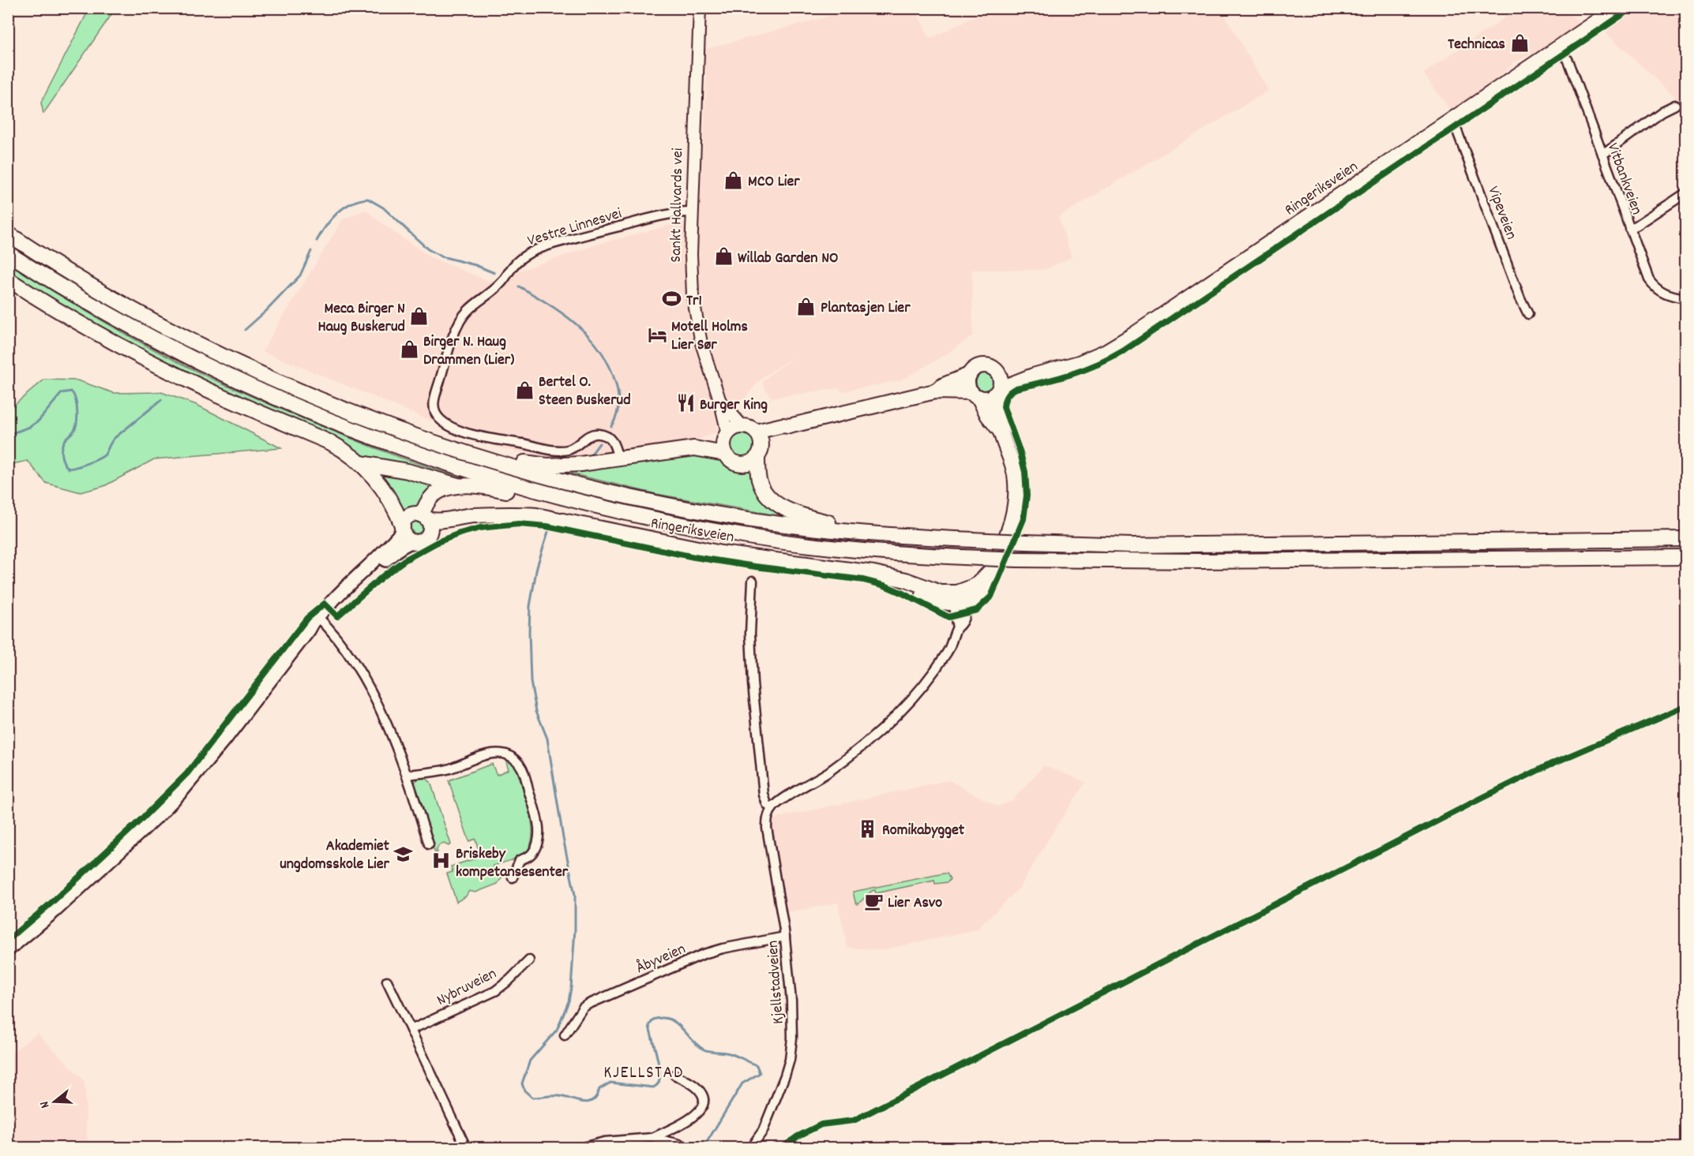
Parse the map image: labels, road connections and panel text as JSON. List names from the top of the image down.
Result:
{
  "streets": {
    "highway": ["Ringeriksveien"],
    "main road": ["Sankt Hallvards vei"],
    "street": [
      "Vitbankveien",
      "Vipeveien",
      "Vestre Linnesvei",
      "Åbyveien",
      "Kjellstadveien",
      "Nybruveien"
    ]
  },
  "crossings": [
    ["Vitbankveien", "Ringeriksveien"],
    ["Ringeriksveien", "Vipeveien"],
    ["Sankt Hallvards vei", "Vestre Linnesvei"],
    ["Åbyveien", "Kjellstadveien"]
  ],
  "districts": ["KJELLSTAD"],
  "places": {
    "shop": [
      "Technicas",
      "MCO Lier",
      "Willab Garden NO",
      "Plantasjen Lier",
      "Meca Birger N Haug Buskerud",
      "Birger N. Haug Drammen (Lier)",
      "Bertel O. Steen Buskerud"
    ],
    "sports": ["Tr1"],
    "hotel": ["Motell Holms Lier Sør"],
    "restaurant": ["Burger King"],
    "building": ["Romikabygget"],
    "school or university": ["Akademiet ungdomsskole Lier"],
    "hospital": ["Briskeby kompetansesenter"],
    "cafe": ["Lier Asvo"]
  },
  "north": "left"
}
